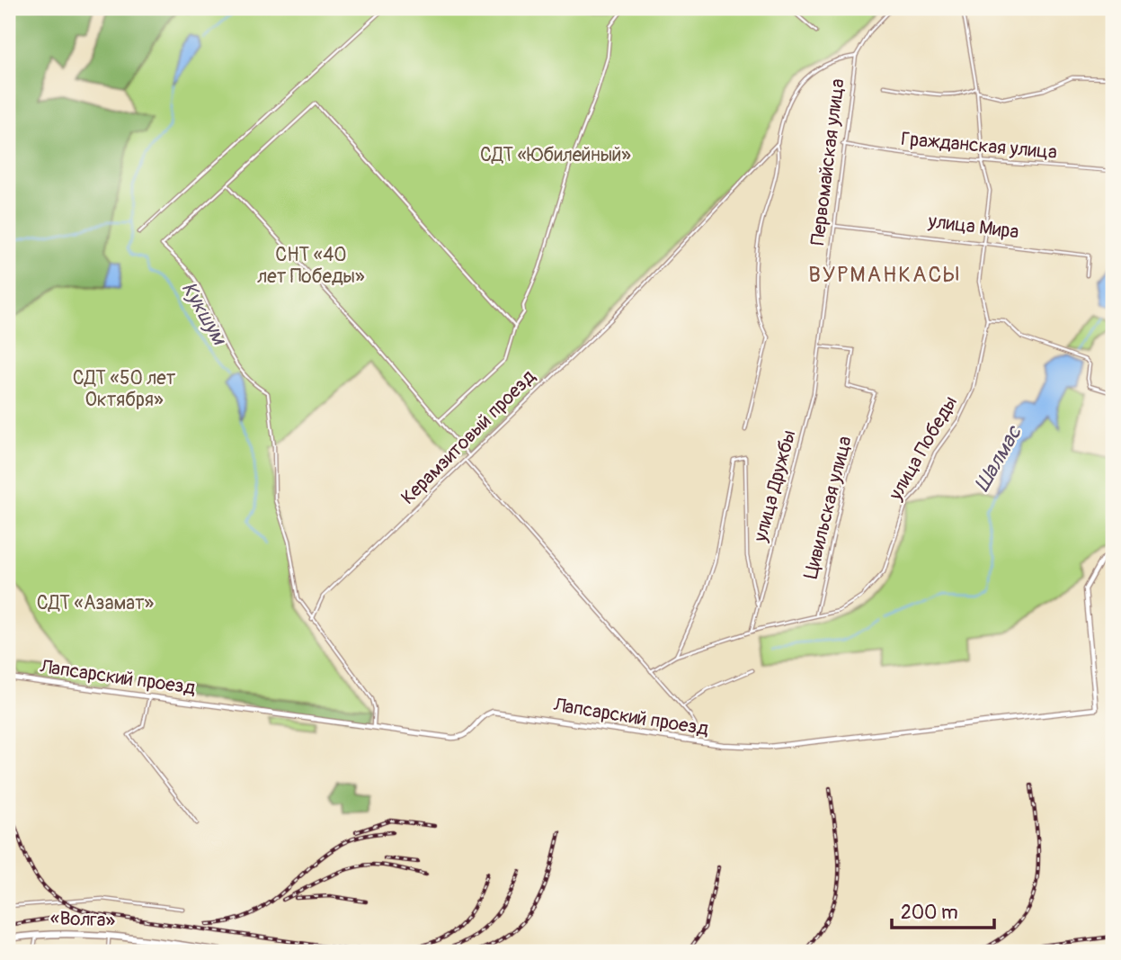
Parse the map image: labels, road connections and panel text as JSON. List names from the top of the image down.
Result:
{
  "streets": {
    "highway": ["«Волга»"],
    "street": [
      "Гражданская улица",
      "Первомайская улица",
      "улица Мира",
      "Керамзитовый проезд",
      "улица Победы",
      "улица Дружбы",
      "Цивильская улица",
      "Лапсарский проезд"
    ]
  },
  "crossings": [
    ["Гражданская улица", "Первомайская улица"],
    ["Гражданская улица", "улица Победы"],
    ["Первомайская улица", "улица Мира"],
    ["Первомайская улица", "улица Дружбы"],
    ["Первомайская улица", "Цивильская улица"],
    ["улица Мира", "улица Победы"],
    ["улица Победы", "улица Дружбы"],
    ["улица Победы", "Цивильская улица"],
    ["улица Дружбы", "Цивильская улица"]
  ],
  "districts": ["ВУРМАНКАСЫ"],
  "water": ["Кукшум", "Шалмас"],
  "parks": [
    "СДТ «Юбилейный»",
    "СНТ «40 лет Победы»",
    "СДТ «50 лет Октября»",
    "СДТ «Азамат»"
  ],
  "scale_bar": "200 m"
}
